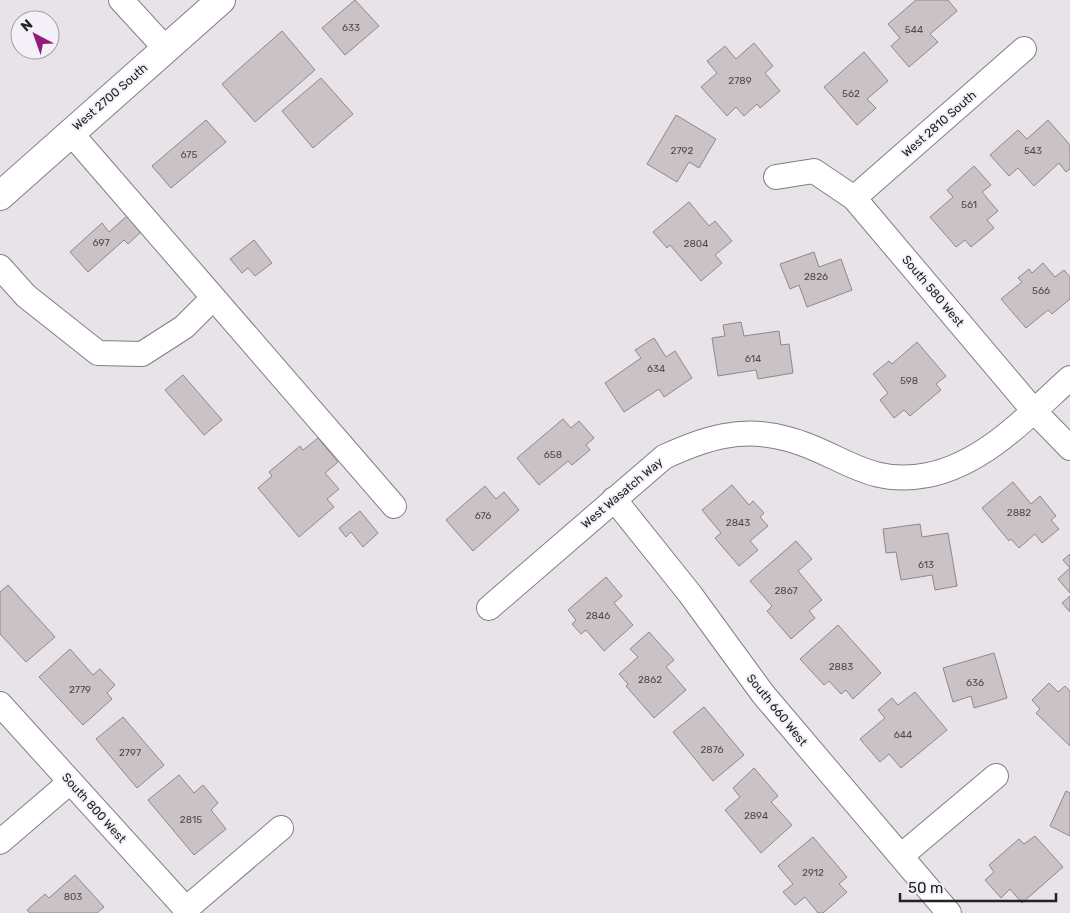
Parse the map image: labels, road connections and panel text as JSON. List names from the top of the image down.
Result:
{
  "streets": {
    "main road": ["West 2700 South"],
    "street": [
      "West 2810 South",
      "South 580 West",
      "West Wasatch Way",
      "South 660 West",
      "South 800 West"
    ]
  },
  "crossings": [
    ["West 2810 South", "South 580 West"],
    ["South 580 West", "West Wasatch Way"],
    ["West Wasatch Way", "South 660 West"]
  ],
  "house_numbers": [
    "633",
    "544",
    "2789",
    "562",
    "2792",
    "543",
    "675",
    "561",
    "697",
    "2804",
    "2826",
    "566",
    "614",
    "634",
    "598",
    "658",
    "2882",
    "676",
    "2843",
    "613",
    "2867",
    "2846",
    "2883",
    "2862",
    "636",
    "2779",
    "644",
    "2876",
    "2797",
    "2894",
    "2815",
    "2912",
    "803"
  ],
  "scale_bar": "50 m",
  "north": "top left"
}
